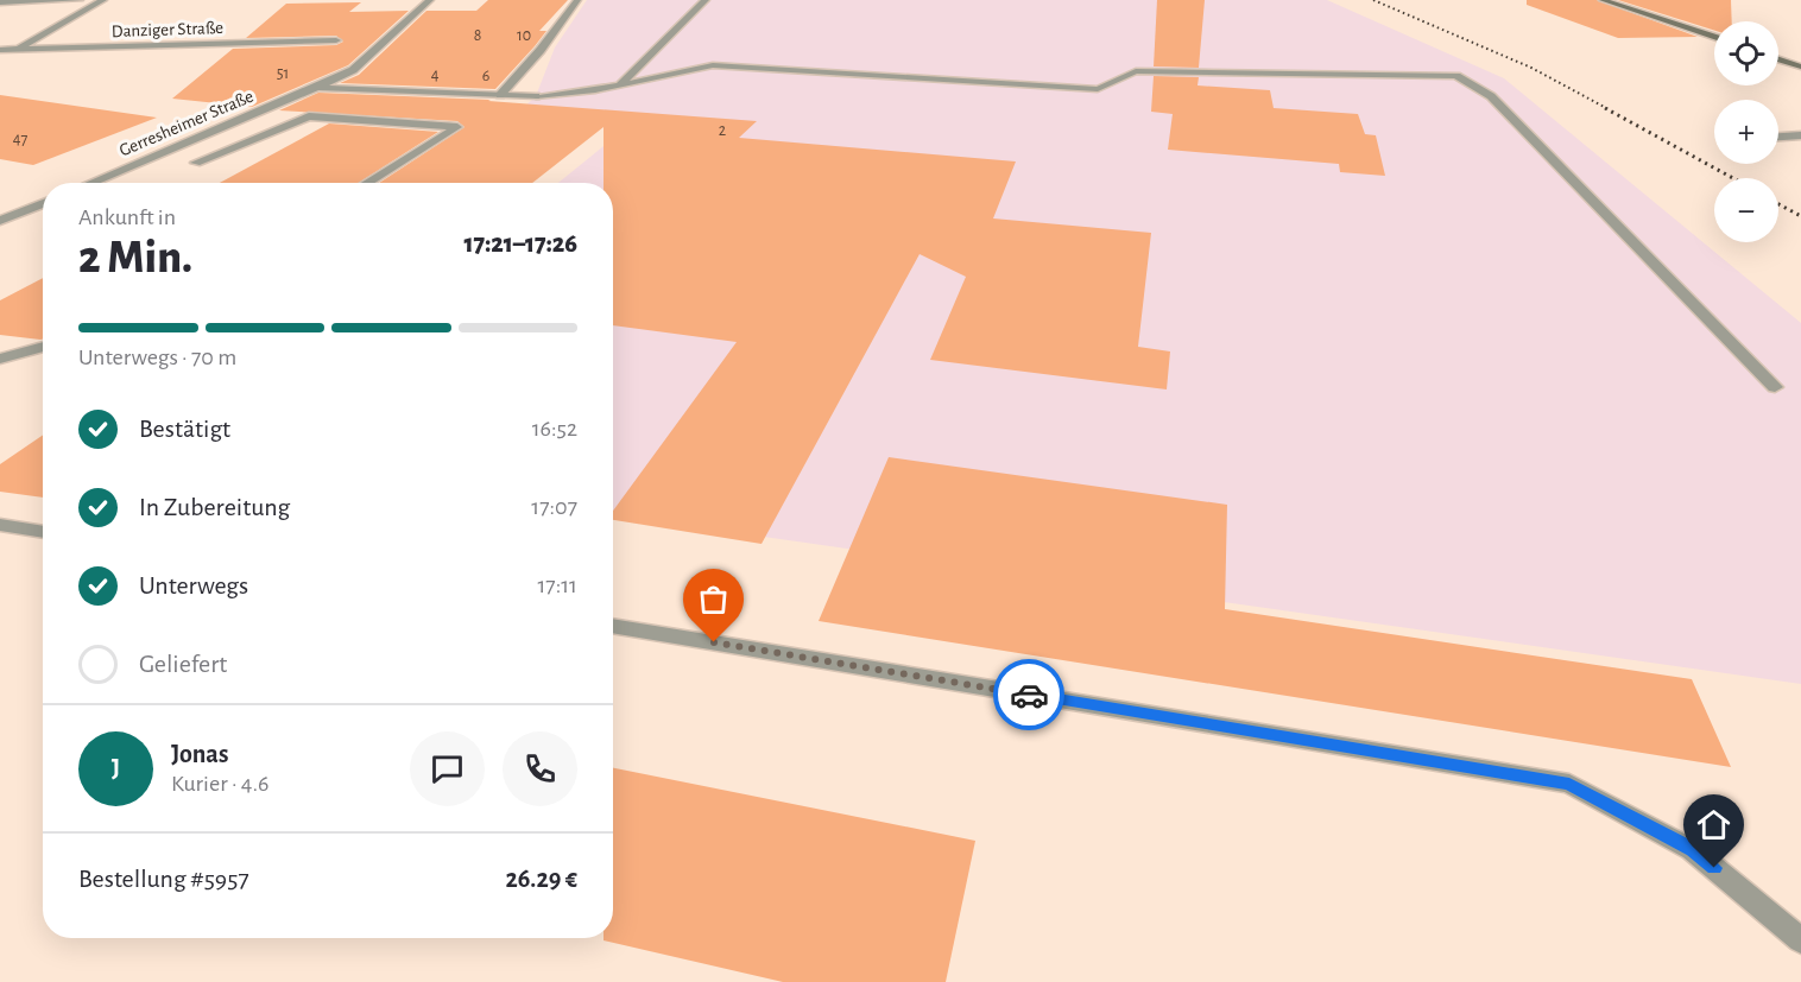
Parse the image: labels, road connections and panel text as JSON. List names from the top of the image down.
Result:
{
  "streets": {
    "street": ["Danziger Straße", "Gerresheimer Straße"]
  },
  "house_numbers": [
    "8",
    "10",
    "51",
    "4",
    "6",
    "2",
    "47"
  ],
  "page": {
    "map_buttons": ["+", "−"],
    "heading": ["2 Min.", "Ankunft in", "17:21–17:26"],
    "panel": [
      "Jonas",
      "Kurier · 4.6",
      "Bestellung #5957",
      "26.29 €"
    ],
    "bar": "Unterwegs · 70 m",
    "list": [
      ["Bestätigt", "16:52"],
      ["In Zubereitung", "17:07"],
      ["Unterwegs", "17:11"],
      "Geliefert"
    ],
    "round": "J"
  }
}
